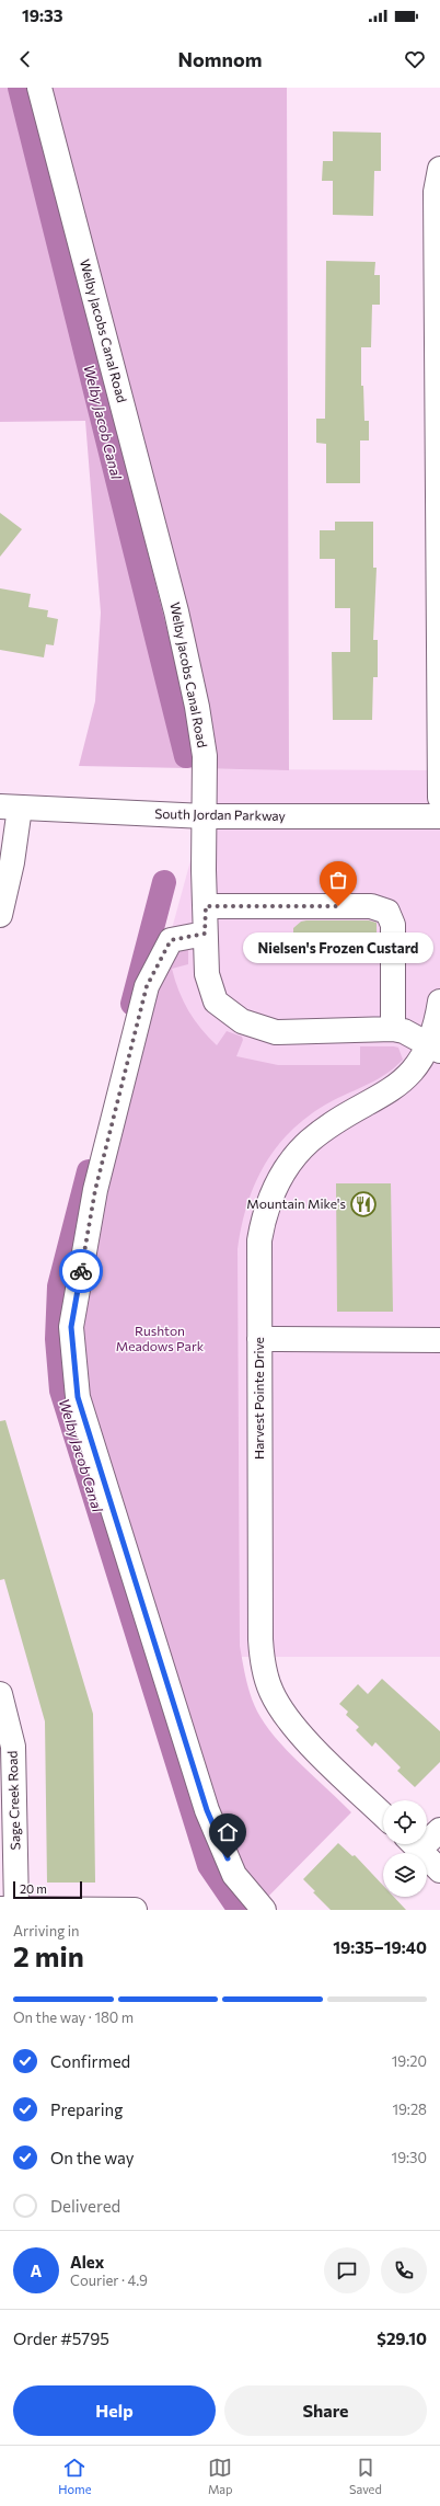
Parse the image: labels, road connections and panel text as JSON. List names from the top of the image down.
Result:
{
  "streets": {
    "street": [
      "Welby Jacobs Canal Road",
      "South Jordan Parkway",
      "Harvest Pointe Drive",
      "Sage Creek Road"
    ]
  },
  "crossings": [
    ["Welby Jacobs Canal Road", "South Jordan Parkway"]
  ],
  "water": ["Welby Jacob Canal"],
  "parks": ["Rushton Meadows Park"],
  "places": {
    "other": ["Nielsen's Frozen Custard"],
    "restaurant": ["Mountain Mike's"]
  },
  "scale_bar": "20 m",
  "page": {
    "status": "19:33",
    "header": "Nomnom",
    "bubble": "Nielsen's Frozen Custard",
    "scale": "20 m",
    "heading": ["2 min", "Arriving in", "19:35–19:40"],
    "panel": [
      "Alex",
      "Courier · 4.9",
      "Order #5795",
      "$29.10"
    ],
    "bar": "On the way · 180 m",
    "list": [
      ["Confirmed", "19:20"],
      ["Preparing", "19:28"],
      ["On the way", "19:30"],
      "Delivered"
    ],
    "round": "A",
    "buttons": ["Help", "Share"],
    "tabs": ["Home", "Map", "Saved"]
  }
}
